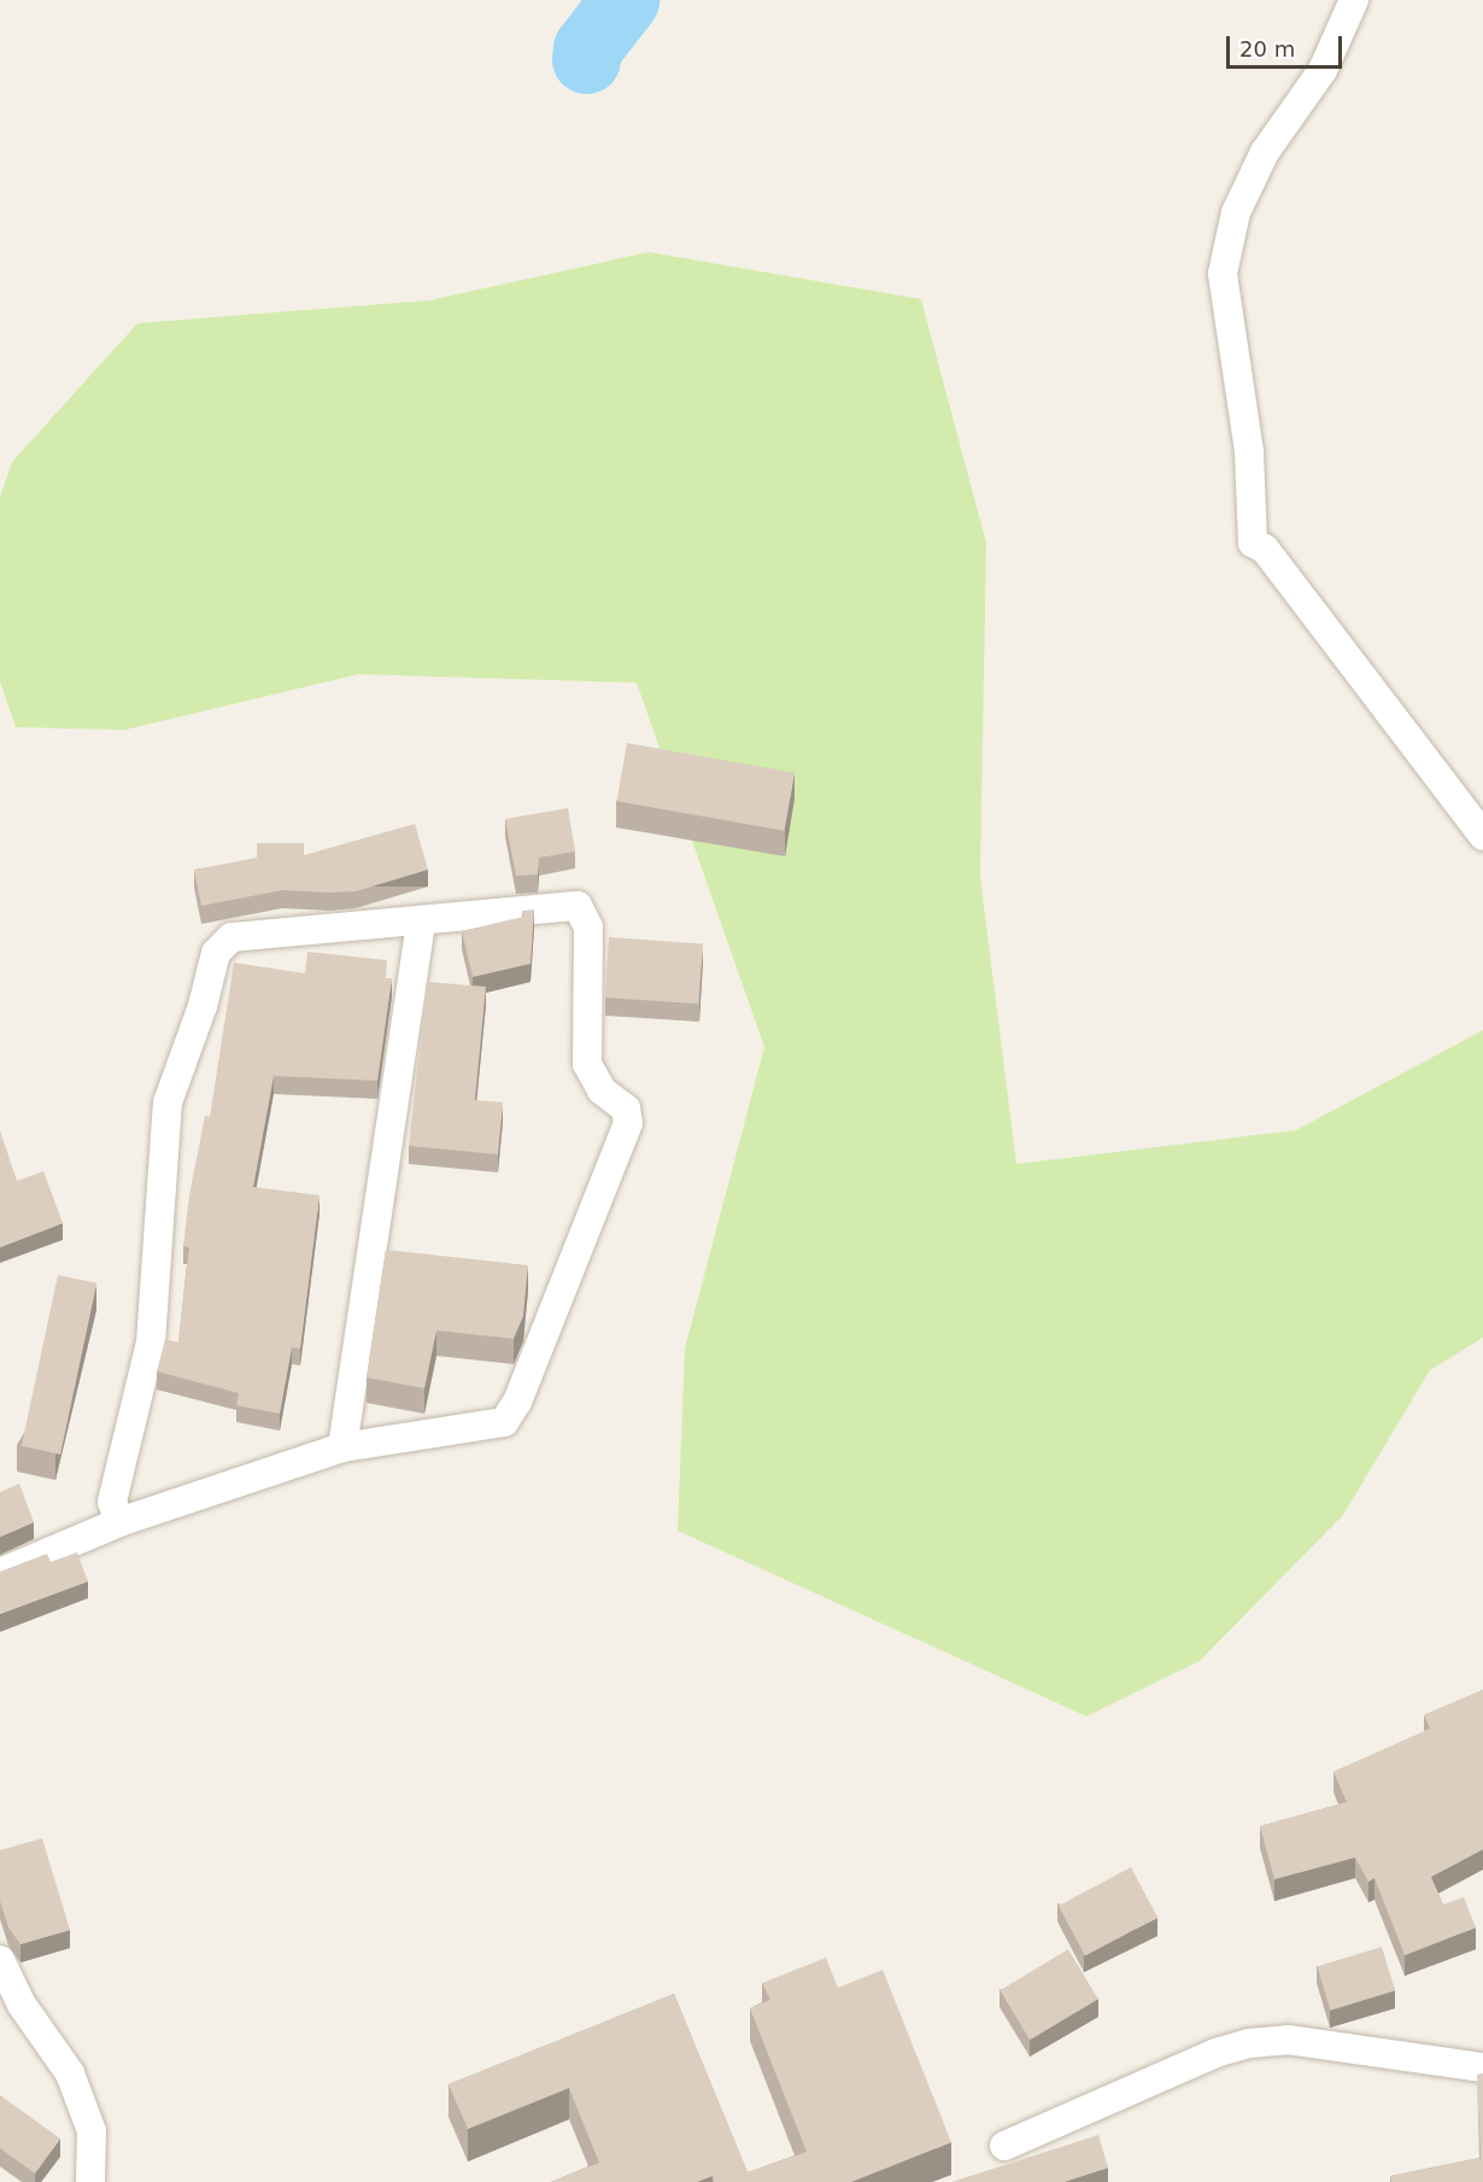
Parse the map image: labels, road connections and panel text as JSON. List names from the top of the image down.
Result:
{
  "scale_bar": "20 m"
}
